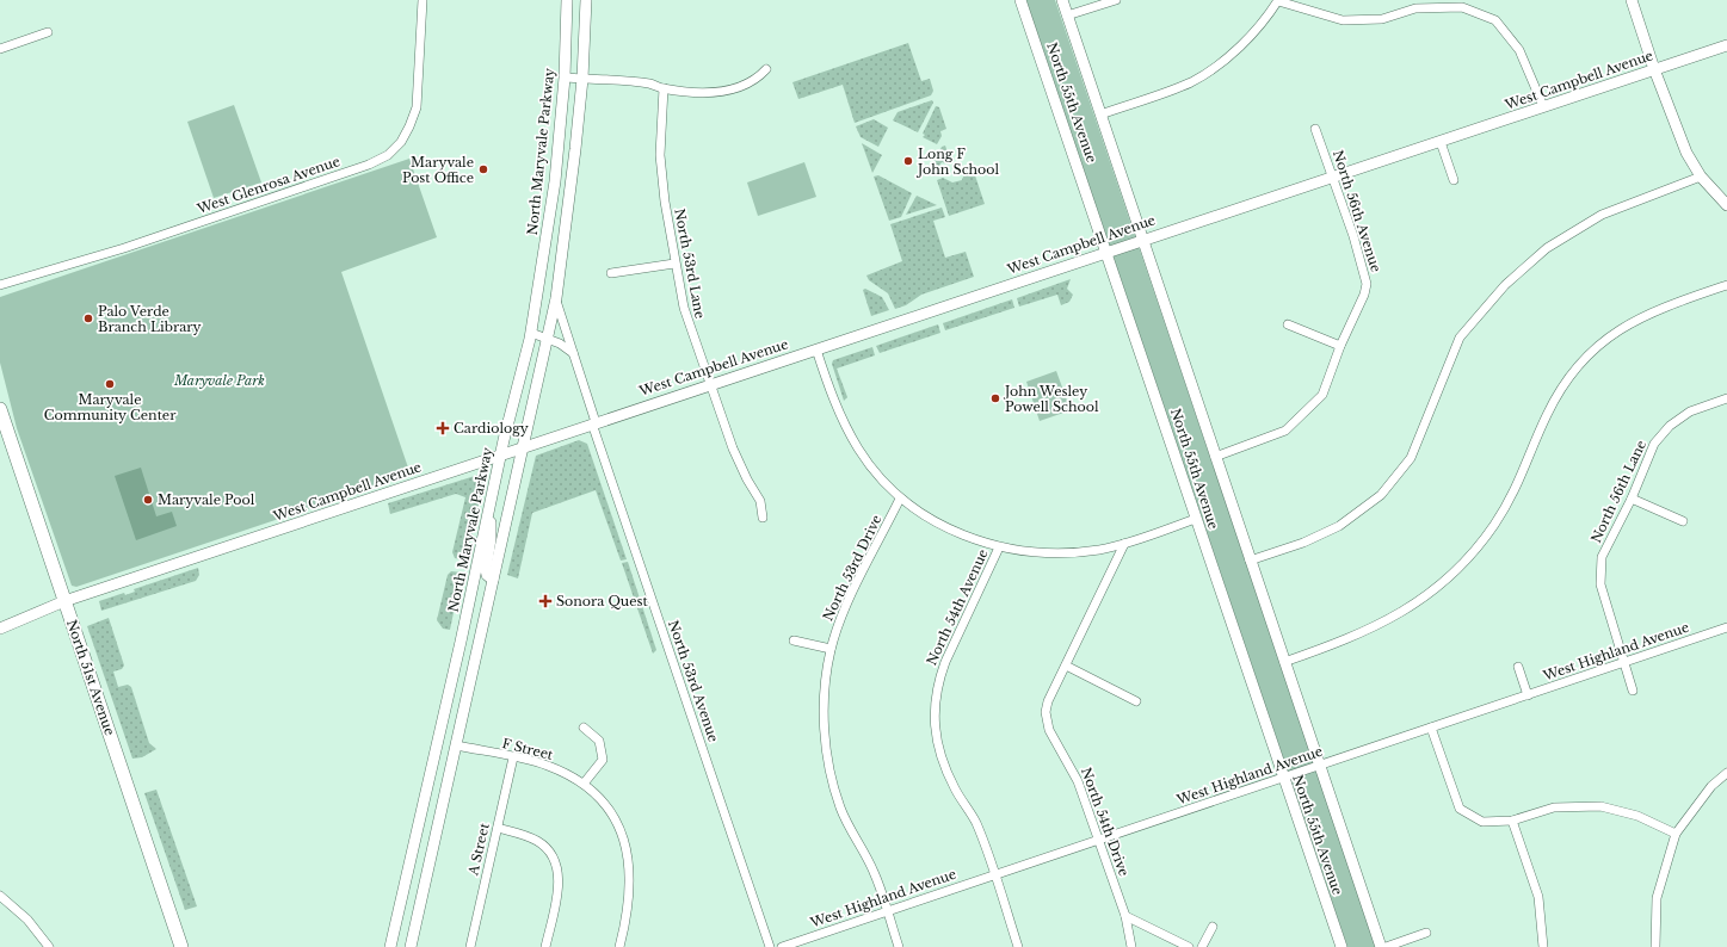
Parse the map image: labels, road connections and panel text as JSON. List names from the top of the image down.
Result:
{
  "streets": {
    "main road": ["North 51st Avenue"],
    "street": [
      "West Campbell Avenue",
      "North 55th Avenue",
      "North Maryvale Parkway",
      "West Glenrosa Avenue",
      "North 56th Avenue",
      "North 53rd Lane",
      "North 56th Lane",
      "North 53rd Drive",
      "North 54th Avenue",
      "West Highland Avenue",
      "North 53rd Avenue",
      "F Street",
      "North 54th Drive",
      "A Street"
    ]
  },
  "crossings": [
    ["West Campbell Avenue", "North 55th Avenue"],
    ["West Campbell Avenue", "North Maryvale Parkway"],
    ["West Campbell Avenue", "North 56th Avenue"],
    ["West Campbell Avenue", "North 53rd Lane"],
    ["West Campbell Avenue", "North 51st Avenue"],
    ["West Campbell Avenue", "North 53rd Avenue"],
    ["North 55th Avenue", "North 56th Avenue"],
    ["North 55th Avenue", "West Highland Avenue"],
    ["North 56th Lane", "West Highland Avenue"],
    ["North 53rd Drive", "West Highland Avenue"],
    ["North 54th Avenue", "West Highland Avenue"],
    ["West Highland Avenue", "North 54th Drive"],
    ["F Street", "A Street"]
  ],
  "parks": ["Maryvale Park"],
  "places": {
    "other": [
      "Long F John School",
      "Maryvale Post Office",
      "Palo Verde Branch Library",
      "Maryvale Community Center",
      "John Wesley Powell School",
      "Maryvale Pool"
    ],
    "health": ["Cardiology", "Sonora Quest"]
  }
}
